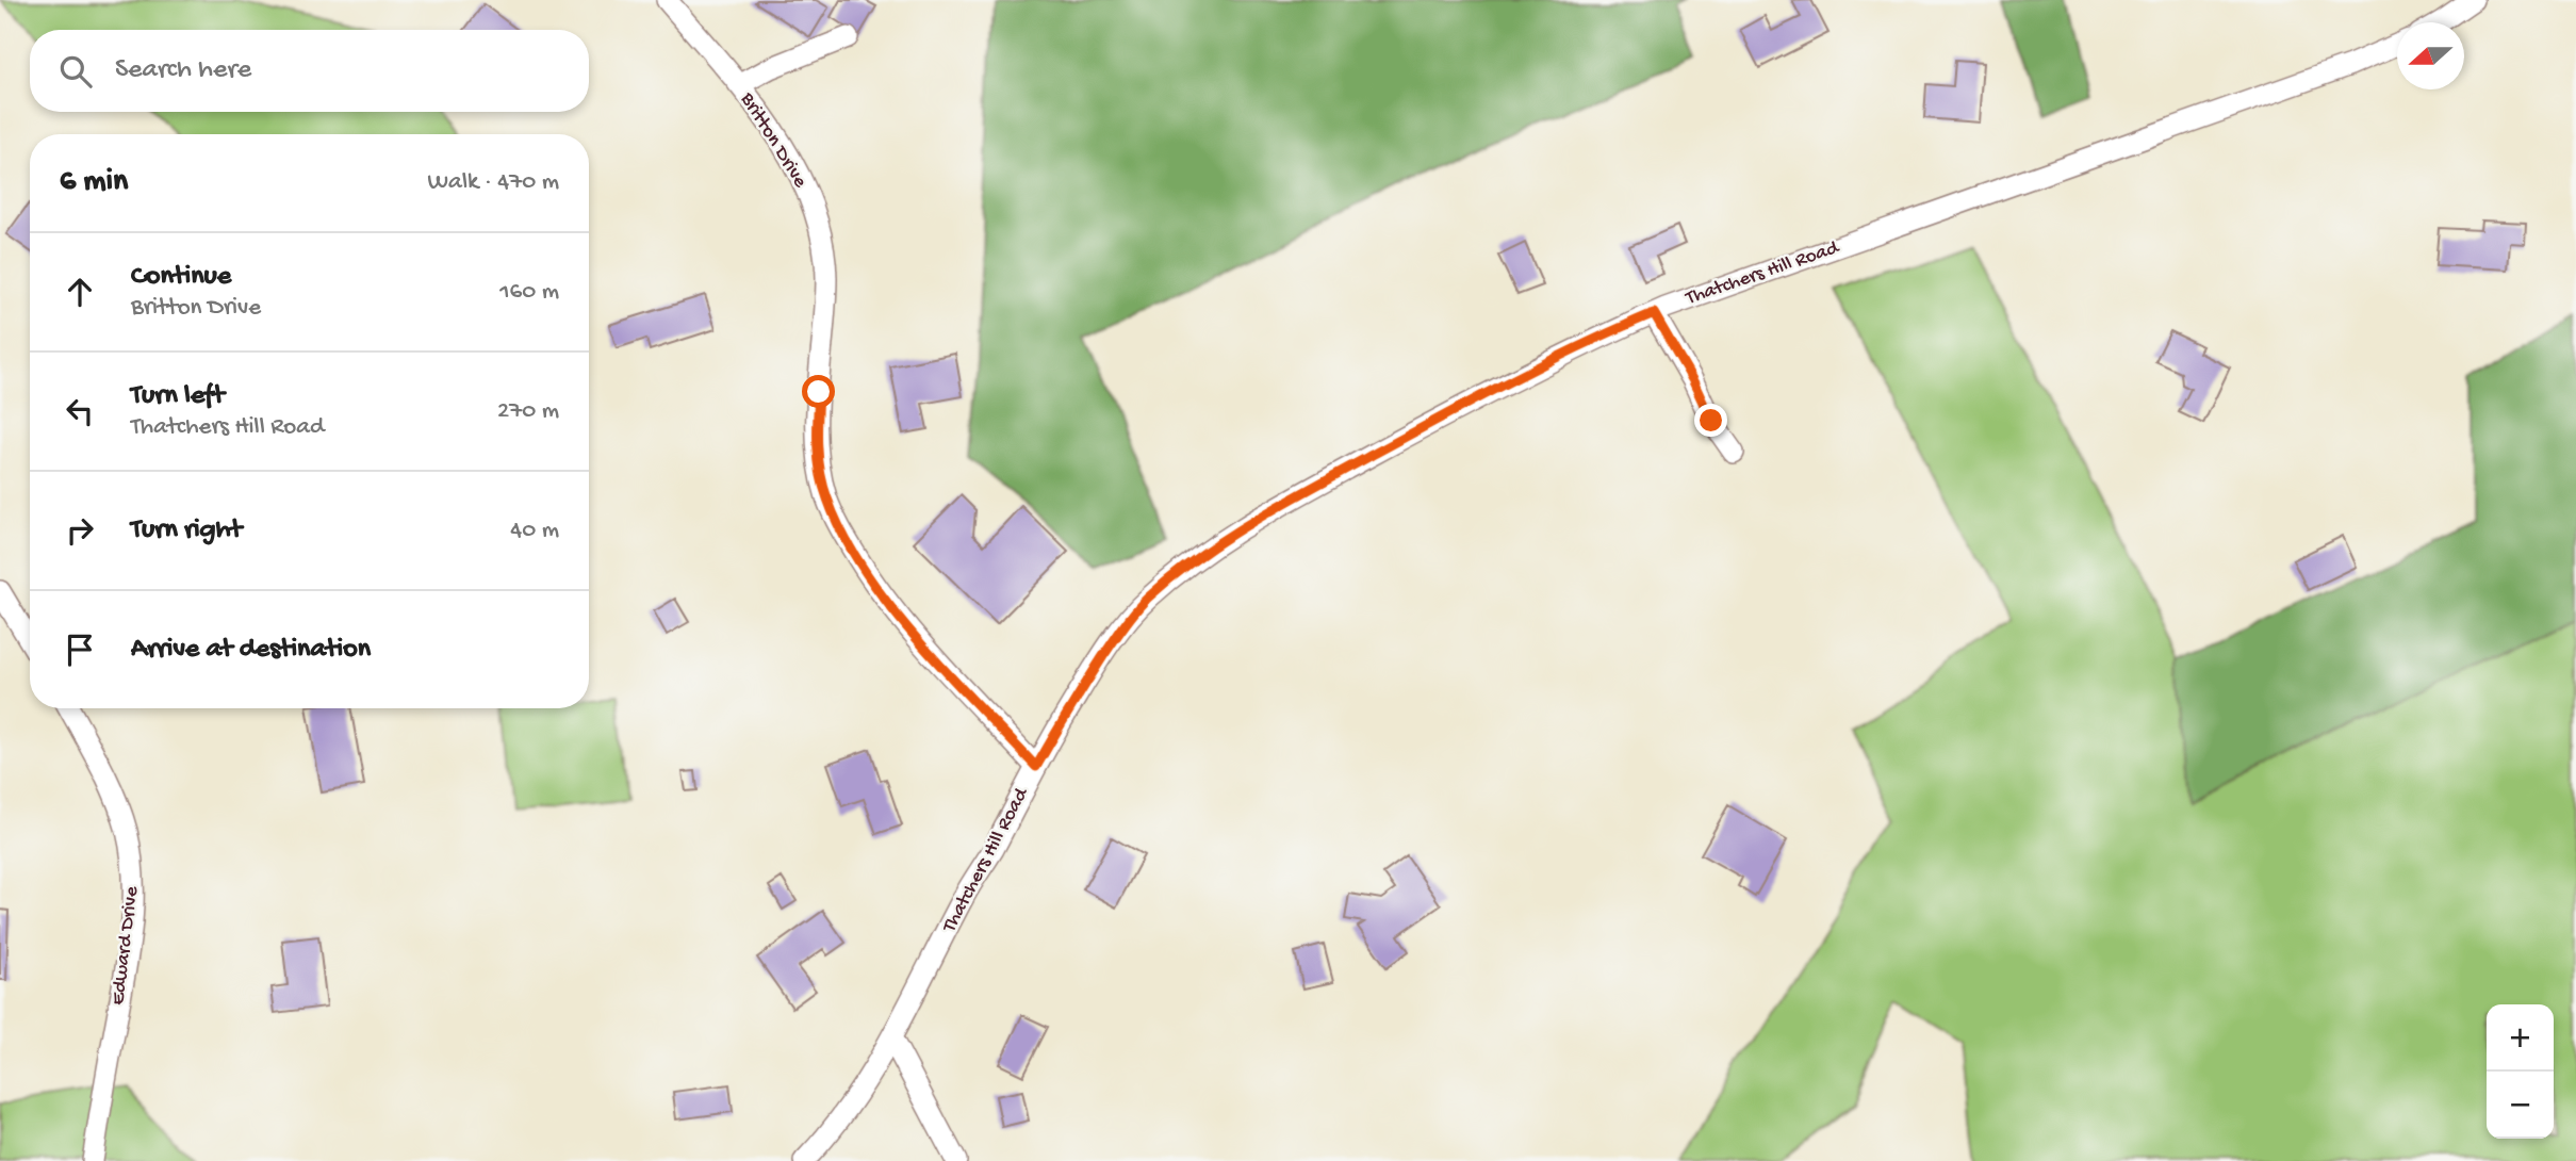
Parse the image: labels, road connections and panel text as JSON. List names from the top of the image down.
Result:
{
  "streets": {
    "street": ["Britton Drive", "Thatchers Hill Road", "Edward Drive"]
  },
  "crossings": [
    ["Britton Drive", "Thatchers Hill Road"]
  ],
  "north": "left",
  "page": {
    "search": "Search here",
    "heading": ["6 min", "Walk · 470 m"],
    "list": [
      ["Continue", "Britton Drive", "160 m"],
      ["Turn left", "Thatchers Hill Road", "270 m"],
      ["Turn right", "40 m"],
      "Arrive at destination"
    ],
    "map_buttons": ["+", "−"]
  }
}
